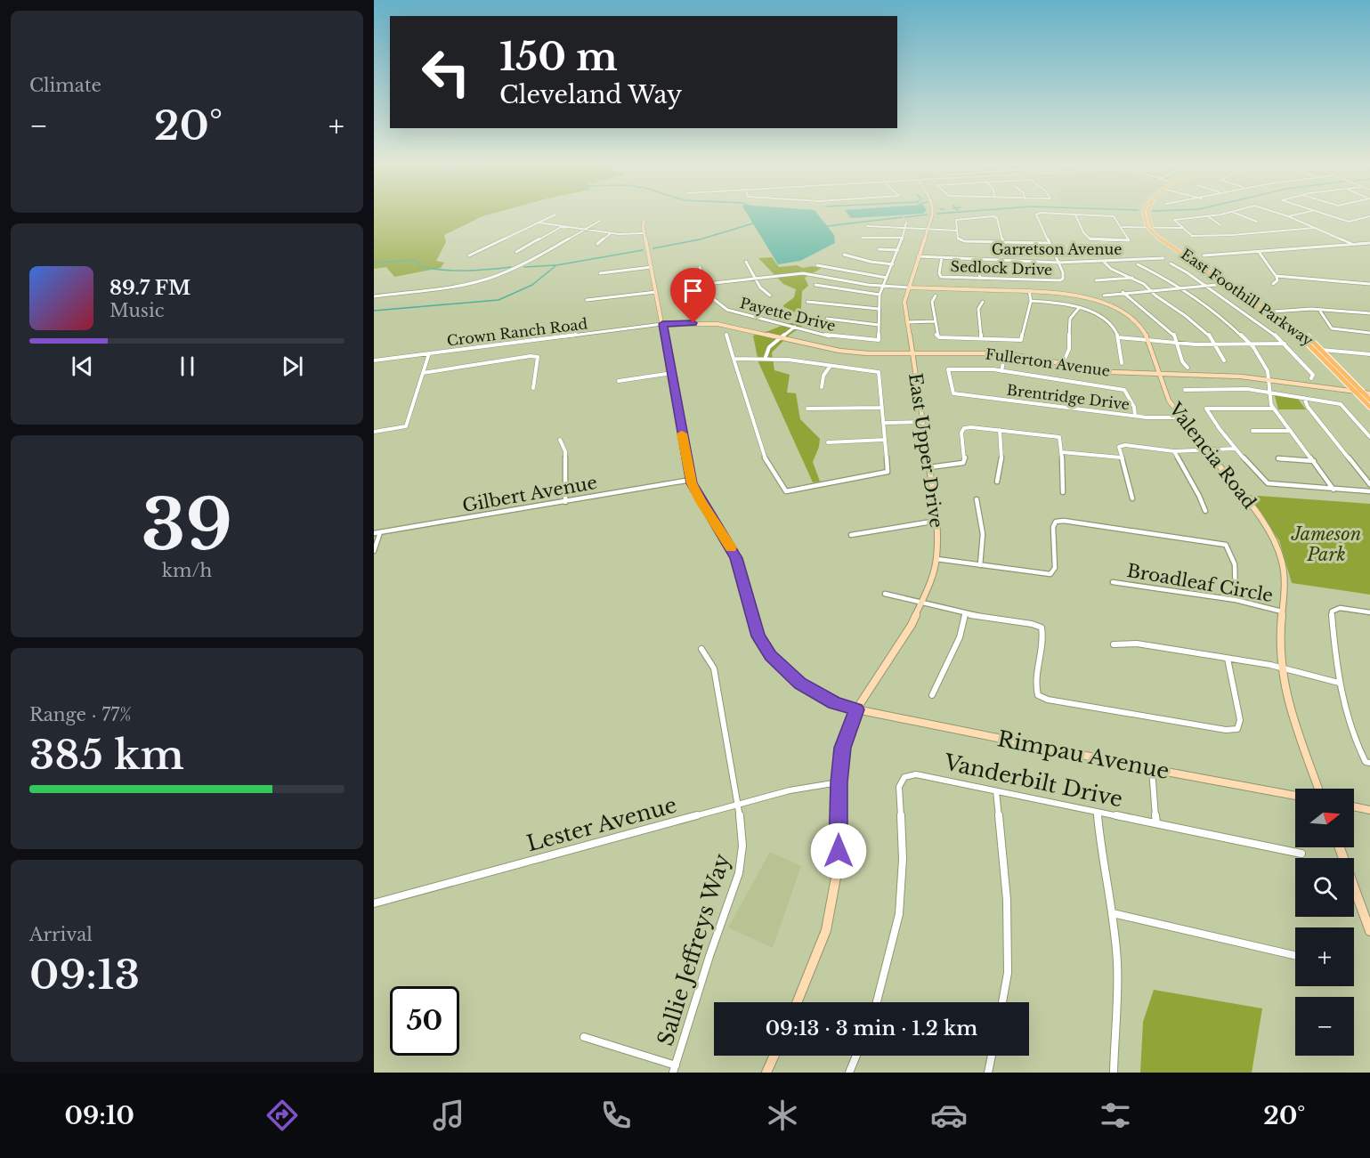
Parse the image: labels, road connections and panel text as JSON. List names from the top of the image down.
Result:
{
  "streets": {
    "main road": [
      "East Foothill Parkway",
      "Fullerton Avenue",
      "East Upper Drive",
      "Valencia Road",
      "Rimpau Avenue"
    ],
    "street": [
      "Garretson Avenue",
      "Sedlock Drive",
      "Payette Drive",
      "Crown Ranch Road",
      "Brentridge Drive",
      "Gilbert Avenue",
      "Broadleaf Circle",
      "Vanderbilt Drive",
      "Lester Avenue",
      "Sallie Jeffreys Way"
    ]
  },
  "crossings": [
    ["Garretson Avenue", "Sedlock Drive"],
    ["Garretson Avenue", "East Upper Drive"],
    ["East Foothill Parkway", "Fullerton Avenue"],
    ["Payette Drive", "Valencia Road"],
    ["Crown Ranch Road", "Fullerton Avenue"],
    ["Crown Ranch Road", "Rimpau Avenue"],
    ["Fullerton Avenue", "East Upper Drive"],
    ["Fullerton Avenue", "Valencia Road"],
    ["Fullerton Avenue", "Rimpau Avenue"],
    ["Brentridge Drive", "Valencia Road"],
    ["East Upper Drive", "Valencia Road"],
    ["East Upper Drive", "Rimpau Avenue"],
    ["East Upper Drive", "Lester Avenue"],
    ["Valencia Road", "Broadleaf Circle"],
    ["Gilbert Avenue", "Rimpau Avenue"],
    ["Lester Avenue", "Sallie Jeffreys Way"]
  ],
  "parks": ["Jameson Park"],
  "north": "right",
  "page": {
    "tile": [
      "Climate",
      ["39", "km/h"],
      ["Range · 77%", "385 km"],
      ["Arrival", "09:13"]
    ],
    "turn": ["150 m", "Cleveland Way"],
    "heat": ["−", "20°", "+"],
    "song": ["89.7 FM", "Music"],
    "map_buttons": ["+", "−"],
    "limit": "50",
    "trip": "09:13 · 3 min · 1.2 km",
    "tabs": ["09:10", "20°"]
  }
}
